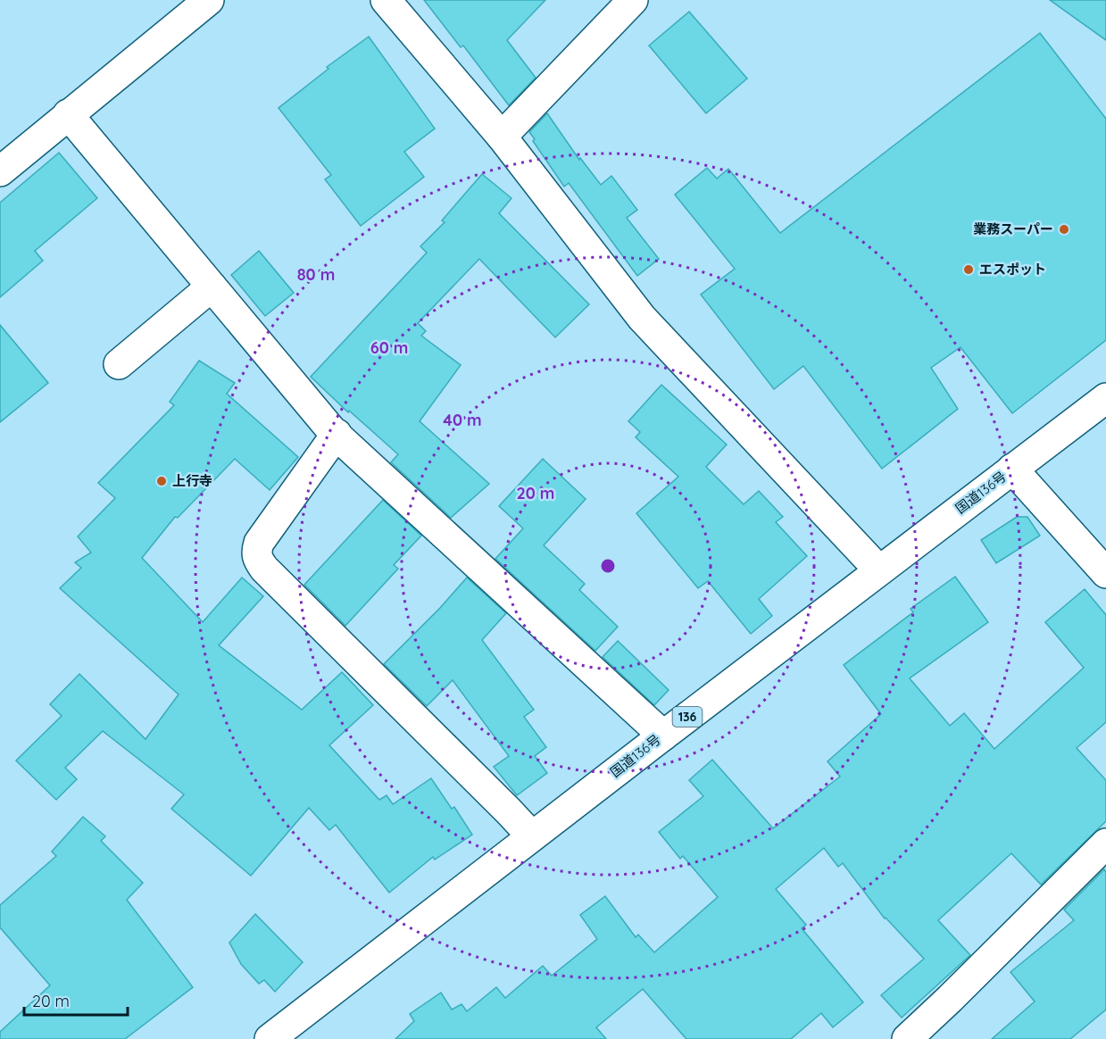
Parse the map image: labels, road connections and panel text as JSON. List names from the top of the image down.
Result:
{
  "streets": {
    "main road": ["国道136号", "136"]
  },
  "places": ["業務スーパー", "エスポット", "上行寺"],
  "scale_bar": "20 m",
  "rings": [
    "80 m",
    "60 m",
    "40 m",
    "20 m"
  ]
}
